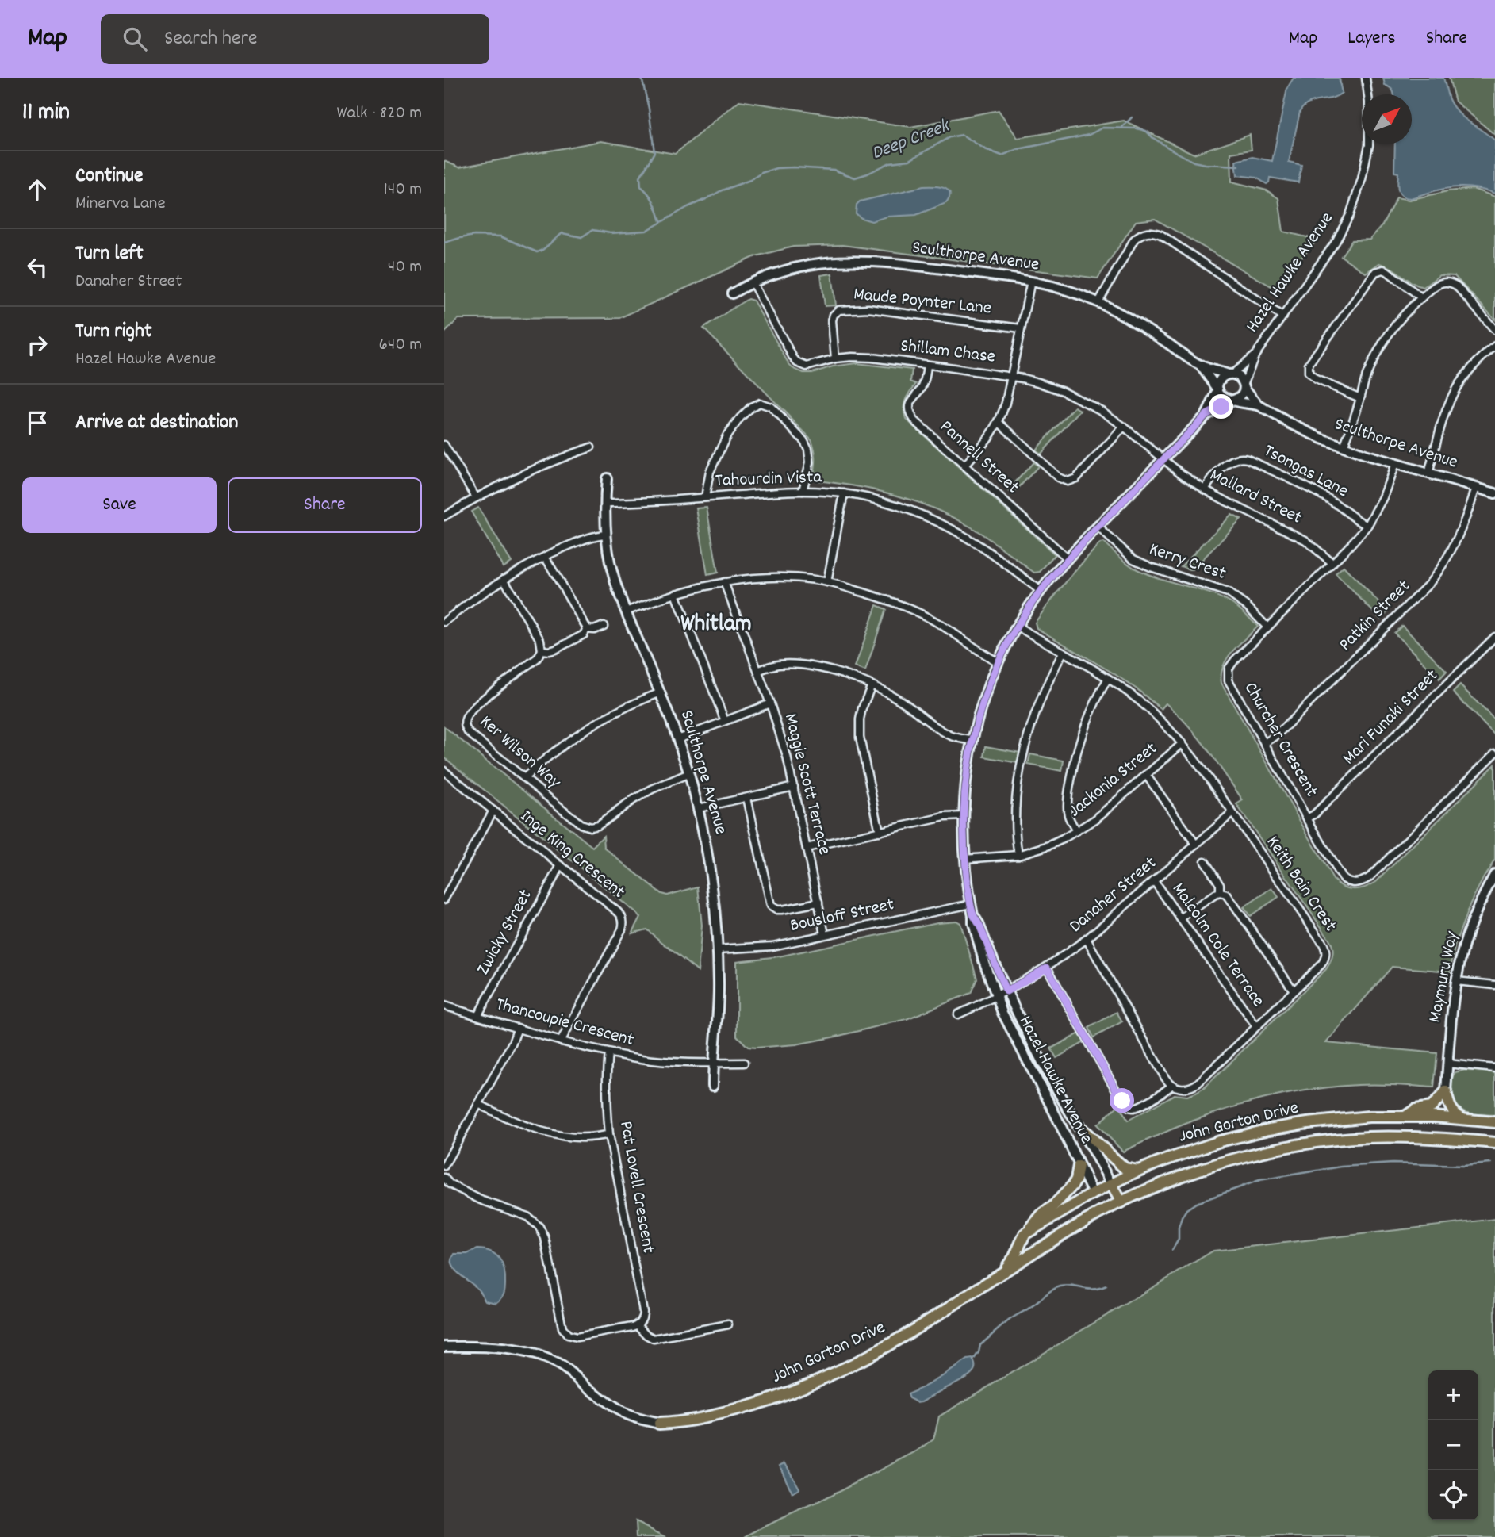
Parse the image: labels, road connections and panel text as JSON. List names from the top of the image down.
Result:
{
  "streets": {
    "main road": ["John Gorton Drive"],
    "street": [
      "Sculthorpe Avenue",
      "Hazel Hawke Avenue",
      "Maude Poynter Lane",
      "Shillam Chase",
      "Pannell Street",
      "Tsongas Lane",
      "Tahourdin Vista",
      "Mallard Street",
      "Kerry Crest",
      "Patkin Street",
      "Mari Funaki Street",
      "Churcher Crescent",
      "Ker Wilson Way",
      "Jackonia Street",
      "Maggie Scott Terrace",
      "Inge King Crescent",
      "Keith Bain Crest",
      "Danaher Street",
      "Bousloff Street",
      "Zwicky Street",
      "Malcolm Cole Terrace",
      "Maymuru Way",
      "Thancoupie Crescent",
      "Pat Lovell Crescent"
    ]
  },
  "crossings": [
    ["Sculthorpe Avenue", "Hazel Hawke Avenue"],
    ["Sculthorpe Avenue", "Shillam Chase"],
    ["Sculthorpe Avenue", "Tahourdin Vista"],
    ["Sculthorpe Avenue", "Patkin Street"],
    ["Sculthorpe Avenue", "Churcher Crescent"],
    ["Sculthorpe Avenue", "Ker Wilson Way"],
    ["Sculthorpe Avenue", "Bousloff Street"],
    ["Sculthorpe Avenue", "Thancoupie Crescent"],
    ["Hazel Hawke Avenue", "Shillam Chase"],
    ["Hazel Hawke Avenue", "Pannell Street"],
    ["Hazel Hawke Avenue", "Tahourdin Vista"],
    ["Hazel Hawke Avenue", "Mallard Street"],
    ["Hazel Hawke Avenue", "Kerry Crest"],
    ["Hazel Hawke Avenue", "Jackonia Street"],
    ["Hazel Hawke Avenue", "Keith Bain Crest"],
    ["Hazel Hawke Avenue", "Danaher Street"],
    ["Hazel Hawke Avenue", "Bousloff Street"],
    ["Hazel Hawke Avenue", "John Gorton Drive"],
    ["Maude Poynter Lane", "Shillam Chase"],
    ["Shillam Chase", "Pannell Street"],
    ["Shillam Chase", "Mallard Street"],
    ["Tsongas Lane", "Mallard Street"],
    ["Tsongas Lane", "Churcher Crescent"],
    ["Mallard Street", "Churcher Crescent"],
    ["Kerry Crest", "Churcher Crescent"],
    ["Patkin Street", "Churcher Crescent"],
    ["Mari Funaki Street", "Churcher Crescent"],
    ["Jackonia Street", "Keith Bain Crest"],
    ["Maggie Scott Terrace", "Bousloff Street"],
    ["Inge King Crescent", "Zwicky Street"],
    ["Inge King Crescent", "Thancoupie Crescent"],
    ["Keith Bain Crest", "Danaher Street"],
    ["Keith Bain Crest", "Malcolm Cole Terrace"],
    ["Danaher Street", "Malcolm Cole Terrace"],
    ["Zwicky Street", "Thancoupie Crescent"],
    ["Thancoupie Crescent", "Pat Lovell Crescent"]
  ],
  "districts": ["Whitlam"],
  "water": ["Deep Creek"],
  "north": "top right",
  "page": {
    "header": "Map",
    "search": "Search here",
    "nav": ["Map", "Layers", "Share"],
    "heading": ["11 min", "Walk · 820 m"],
    "list": [
      ["Continue", "Minerva Lane", "140 m"],
      ["Turn left", "Danaher Street", "40 m"],
      ["Turn right", "Hazel Hawke Avenue", "640 m"],
      "Arrive at destination"
    ],
    "buttons": ["Save", "Share"],
    "map_buttons": ["+", "−"]
  }
}
